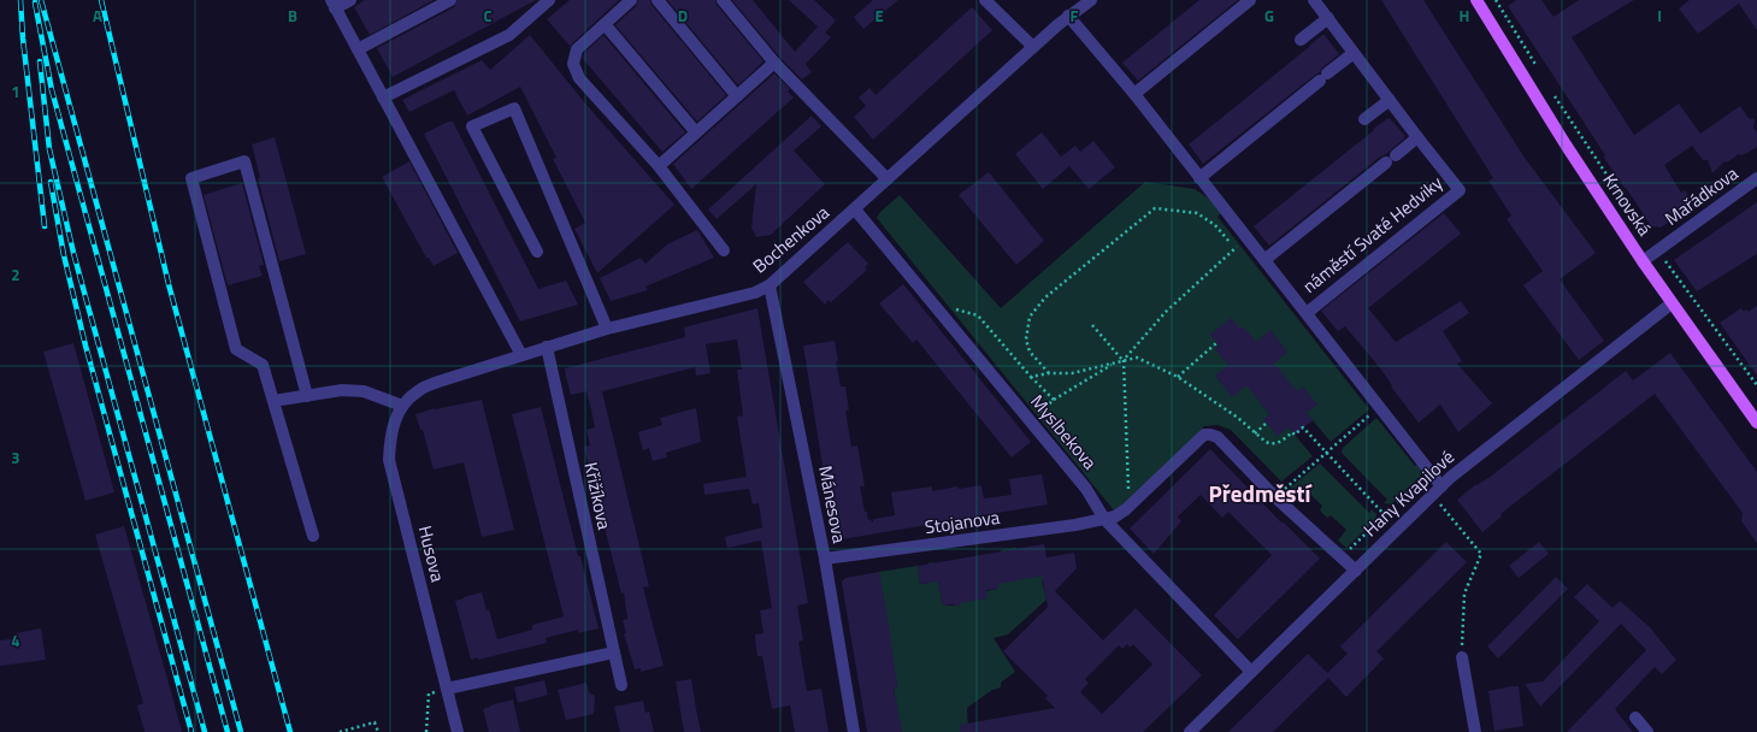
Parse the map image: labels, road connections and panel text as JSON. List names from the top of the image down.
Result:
{
  "streets": {
    "main road": ["Krnovská"],
    "street": [
      "Mařádkova",
      "náměstí Svaté Hedviky",
      "Bochenkova",
      "Myslbekova",
      "Hany Kvapilové",
      "Křižíkova",
      "Mánesova",
      "Stojanova",
      "Husova"
    ]
  },
  "crossings": [
    ["Mařádkova", "Krnovská"],
    ["Krnovská", "Hany Kvapilové"],
    ["náměstí Svaté Hedviky", "Bochenkova"],
    ["náměstí Svaté Hedviky", "Hany Kvapilové"],
    ["Bochenkova", "Myslbekova"],
    ["Bochenkova", "Křižíkova"],
    ["Bochenkova", "Mánesova"],
    ["Bochenkova", "Husova"],
    ["Myslbekova", "Hany Kvapilové"],
    ["Myslbekova", "Stojanova"],
    ["Mánesova", "Stojanova"]
  ],
  "districts": ["Předměstí"],
  "grid": {
    "columns": [
      "A",
      "B",
      "C",
      "D",
      "E",
      "F",
      "G",
      "H",
      "I"
    ],
    "rows": [
      "1",
      "2",
      "3",
      "4"
    ]
  }
}
